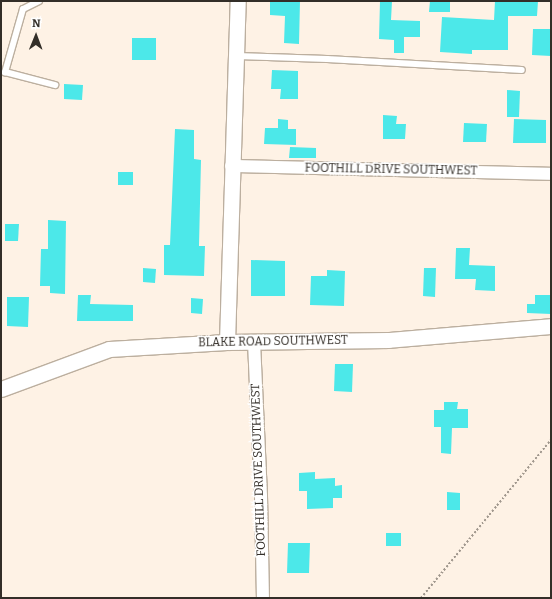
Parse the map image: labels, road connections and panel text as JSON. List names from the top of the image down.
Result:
{
  "streets": {
    "street": ["FOOTHILL DRIVE SOUTHWEST", "BLAKE ROAD SOUTHWEST"]
  },
  "crossings": [
    ["FOOTHILL DRIVE SOUTHWEST", "BLAKE ROAD SOUTHWEST"]
  ],
  "north": "top"
}
